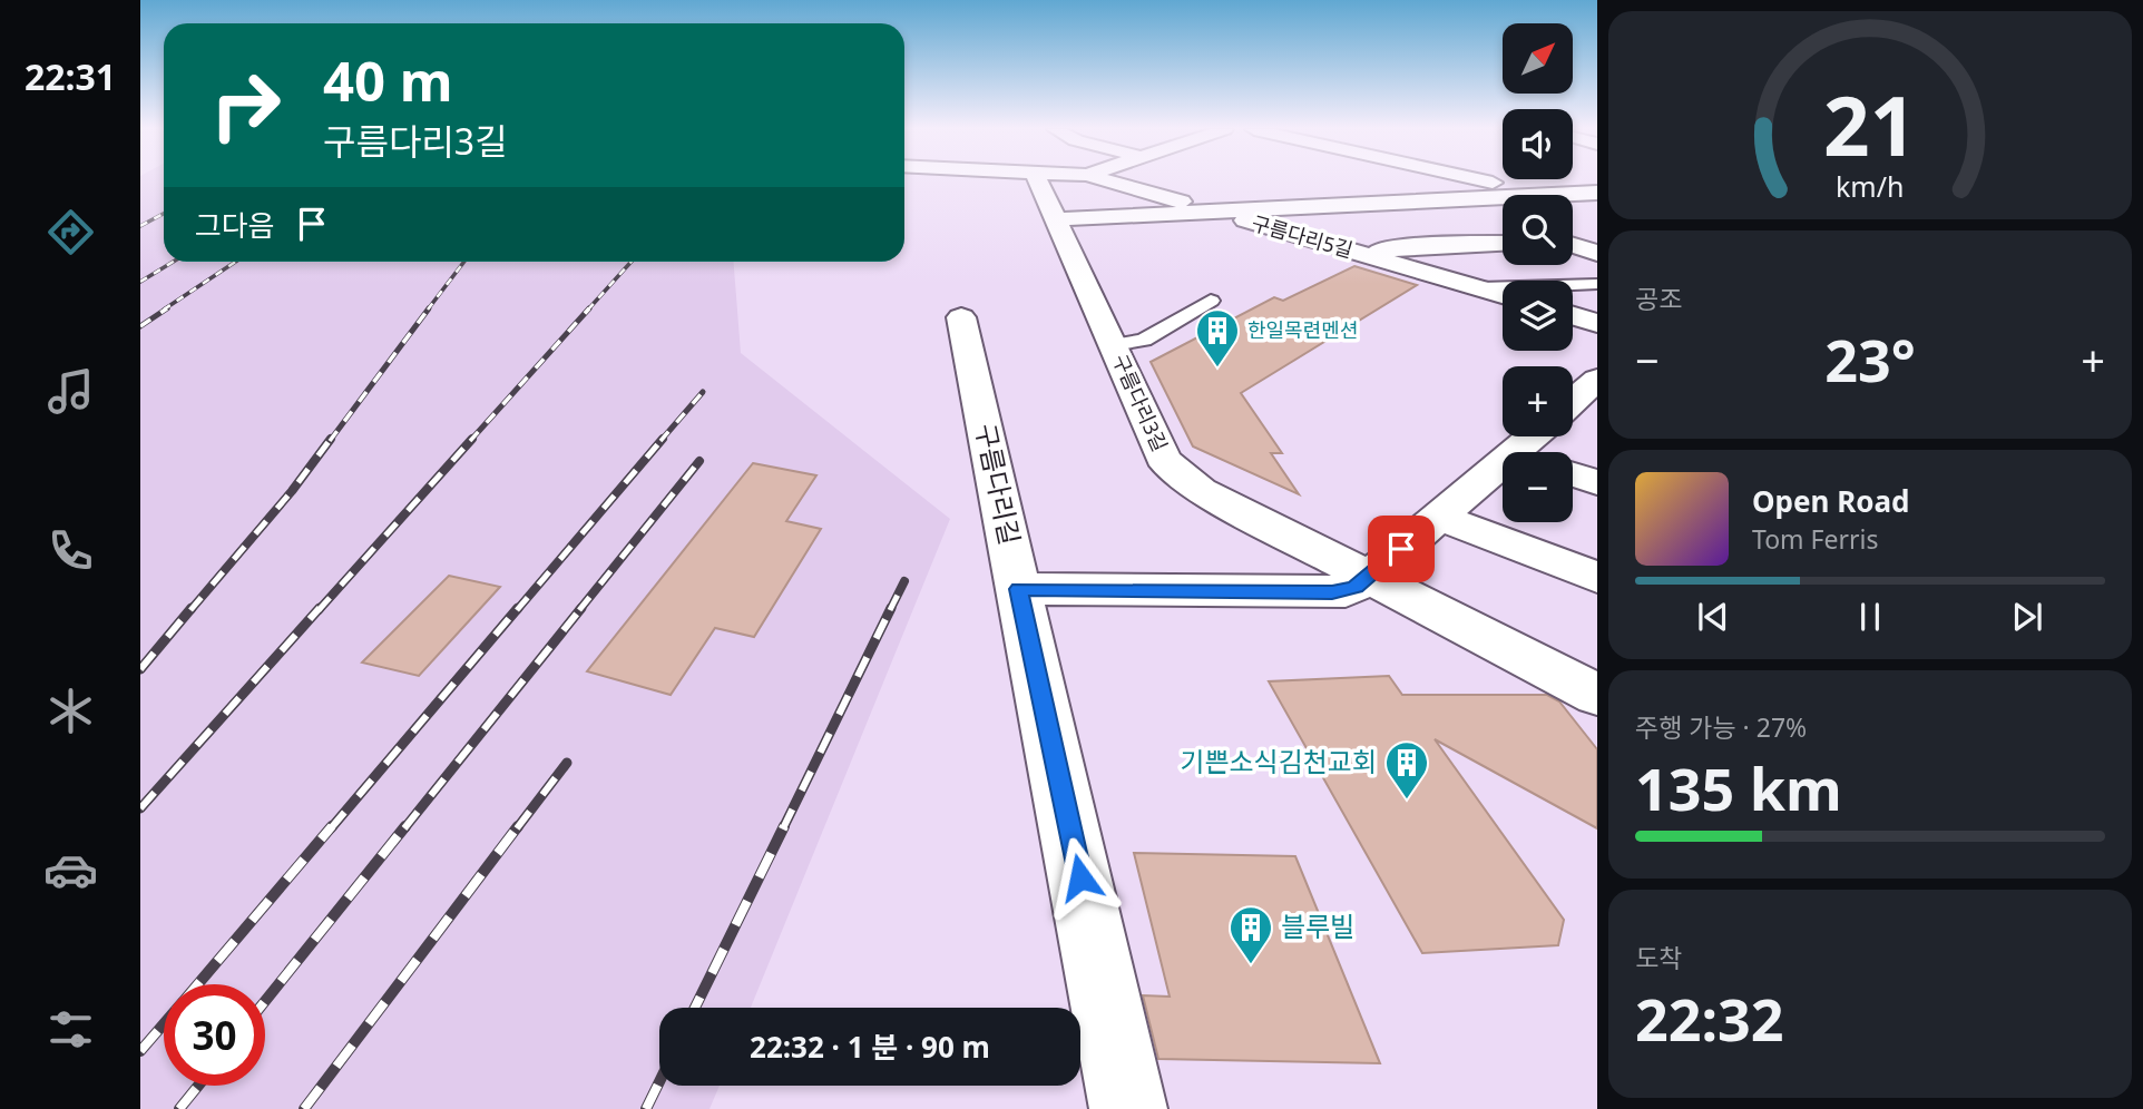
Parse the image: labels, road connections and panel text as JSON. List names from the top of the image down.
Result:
{
  "streets": {
    "street": ["구름다리5길", "구름다리3길", "구름다리길"]
  },
  "places": {
    "building": ["한일목련멘션", "기쁜소식김천교회", "블루빌"]
  },
  "north": "top right",
  "page": {
    "tabs": "22:31",
    "map_buttons": ["+", "−"],
    "turn": ["40 m", "구름다리3길"],
    "then": "그다음",
    "tile": [
      "공조",
      ["주행 가능 · 27%", "135 km"],
      ["도착", "22:32"]
    ],
    "heat": ["−", "23°", "+"],
    "song": ["Open Road", "Tom Ferris"],
    "limit": "30",
    "trip": "22:32 · 1 분 · 90 m",
    "gauge": ["21", "km/h"]
  }
}
